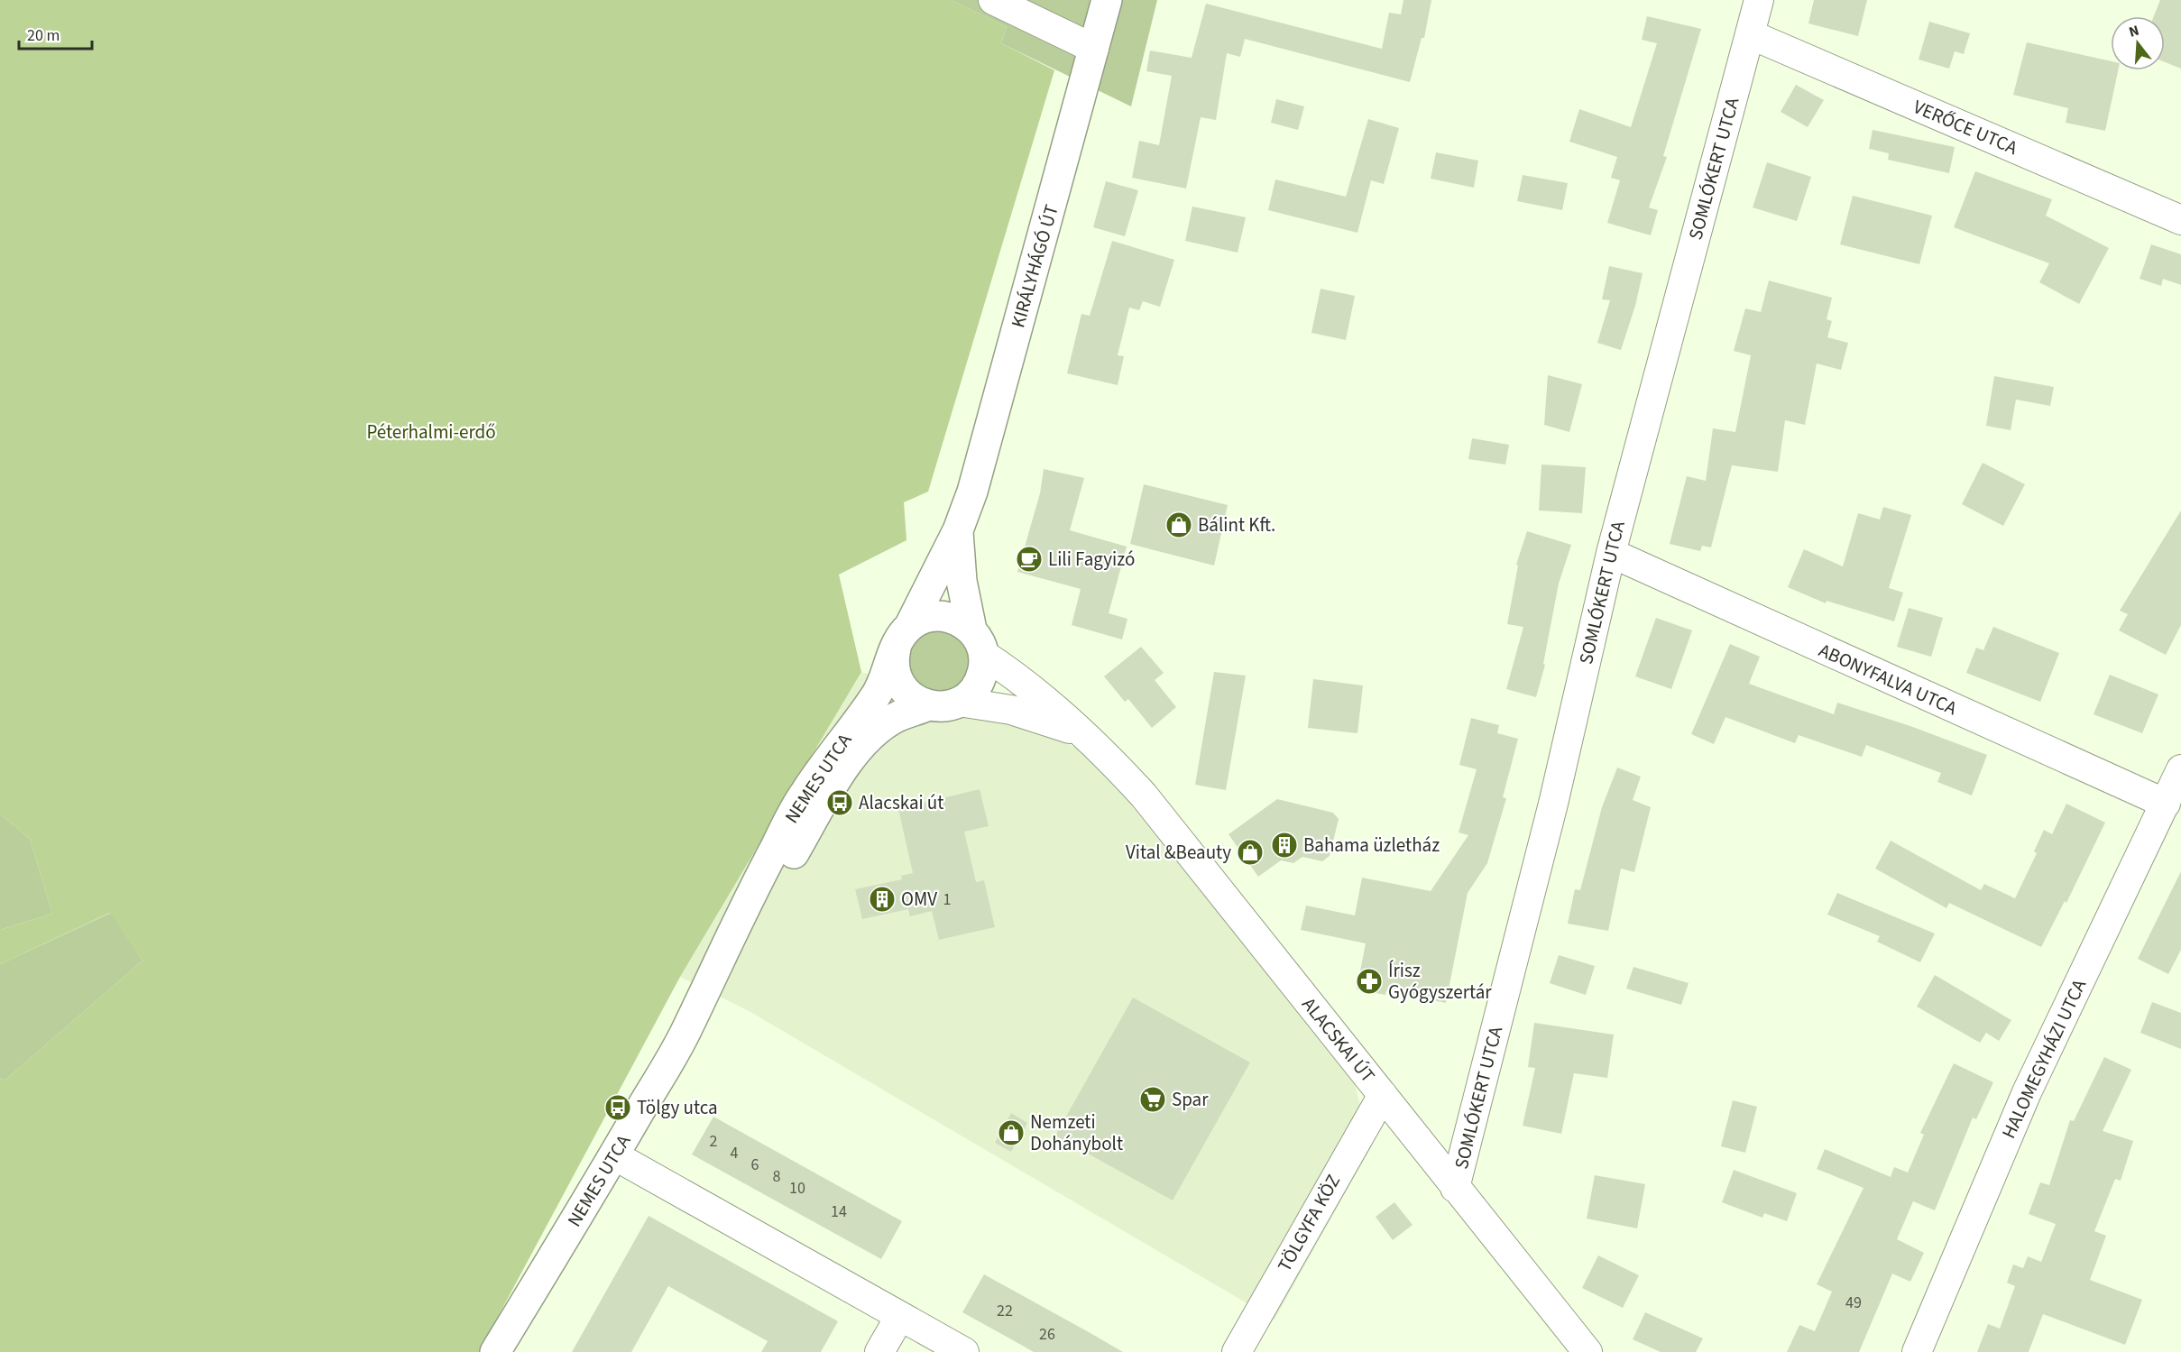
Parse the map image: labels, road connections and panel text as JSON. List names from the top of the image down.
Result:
{
  "streets": {
    "street": [
      "VERŐCE UTCA",
      "SOMLÓKERT UTCA",
      "KIRÁLYHÁGÓ ÚT",
      "ABONYFALVA UTCA",
      "NEMES UTCA",
      "ALACSKAI ÚT",
      "HALOMEGYHÁZI UTCA",
      "TÖLGYFA KÖZ"
    ]
  },
  "crossings": [
    ["VERŐCE UTCA", "SOMLÓKERT UTCA"],
    ["SOMLÓKERT UTCA", "ABONYFALVA UTCA"],
    ["SOMLÓKERT UTCA", "ALACSKAI ÚT"],
    ["KIRÁLYHÁGÓ ÚT", "NEMES UTCA"],
    ["KIRÁLYHÁGÓ ÚT", "ALACSKAI ÚT"],
    ["ABONYFALVA UTCA", "HALOMEGYHÁZI UTCA"],
    ["NEMES UTCA", "ALACSKAI ÚT"],
    ["ALACSKAI ÚT", "TÖLGYFA KÖZ"]
  ],
  "parks": ["Péterhalmi-erdő"],
  "places": {
    "shop": ["Bálint Kft.", "Vital &Beauty", "Nemzeti Dohánybolt"],
    "cafe": ["Lili Fagyizó"],
    "bus stop": ["Alacskai út", "Tölgy utca"],
    "building": ["Bahama üzletház", "OMV"],
    "pharmacy": ["Írisz Gyógyszertár"],
    "supermarket": ["Spar"]
  },
  "house_numbers": [
    "1",
    "2",
    "4",
    "6",
    "8",
    "10",
    "14",
    "49",
    "22",
    "26"
  ],
  "scale_bar": "20 m",
  "north": "top"
}
